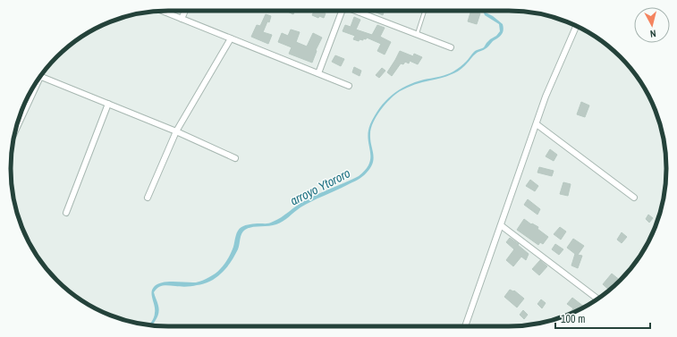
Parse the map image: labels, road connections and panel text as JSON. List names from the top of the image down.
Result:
{
  "water": ["arroyo Ytororo"],
  "scale_bar": "100 m",
  "north": "bottom"
}
